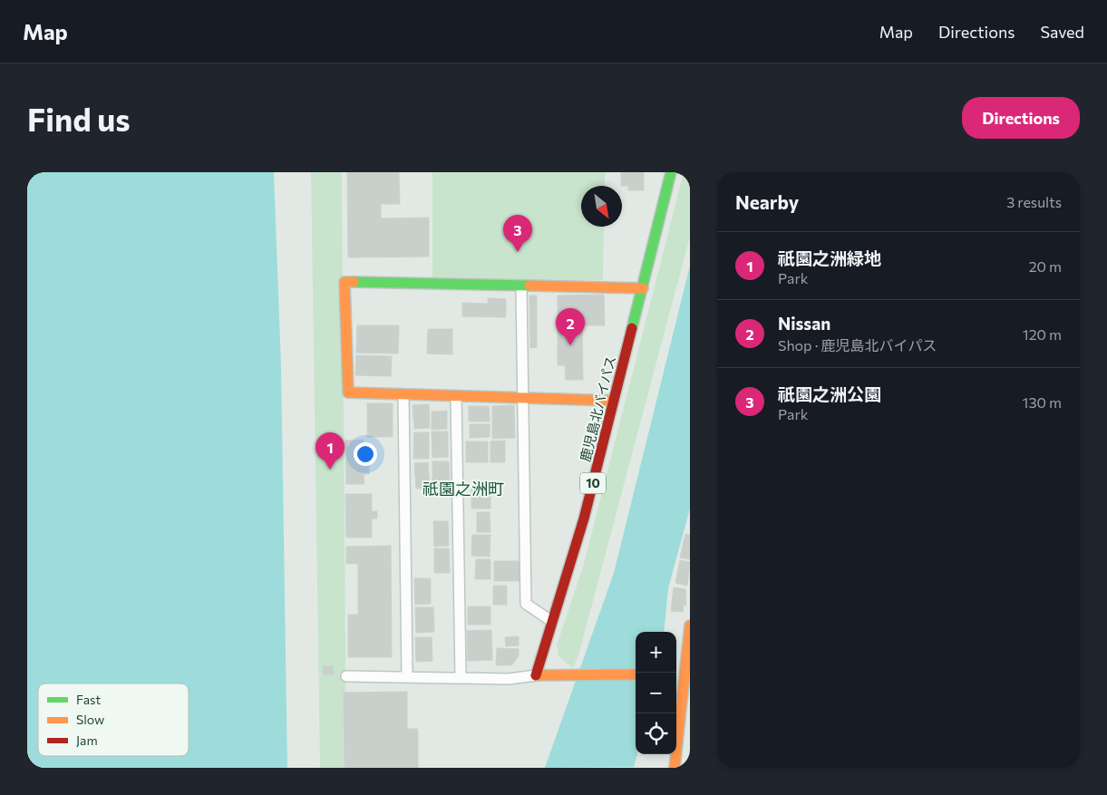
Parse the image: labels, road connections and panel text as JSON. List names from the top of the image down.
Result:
{
  "streets": {
    "main road": ["鹿児島北バイパス", "10"]
  },
  "districts": ["祇園之洲町"],
  "legend": ["Fast", "Slow", "Jam"],
  "north": "bottom right",
  "page": {
    "header": "Map",
    "nav": ["Map", "Directions", "Saved"],
    "buttons": "Directions",
    "title": "Find us",
    "heading": ["Nearby", "3 results"],
    "pins": ["3", "2", "1"],
    "list": [
      {
        "mark": "1",
        "name": "祇園之洲緑地",
        "note": "Park",
        "value": "20 m"
      },
      {
        "mark": "2",
        "name": "Nissan",
        "note": "Shop · 鹿児島北バイパス",
        "value": "120 m"
      },
      {
        "mark": "3",
        "name": "祇園之洲公園",
        "note": "Park",
        "value": "130 m"
      }
    ],
    "map_buttons": ["+", "−"]
  }
}
